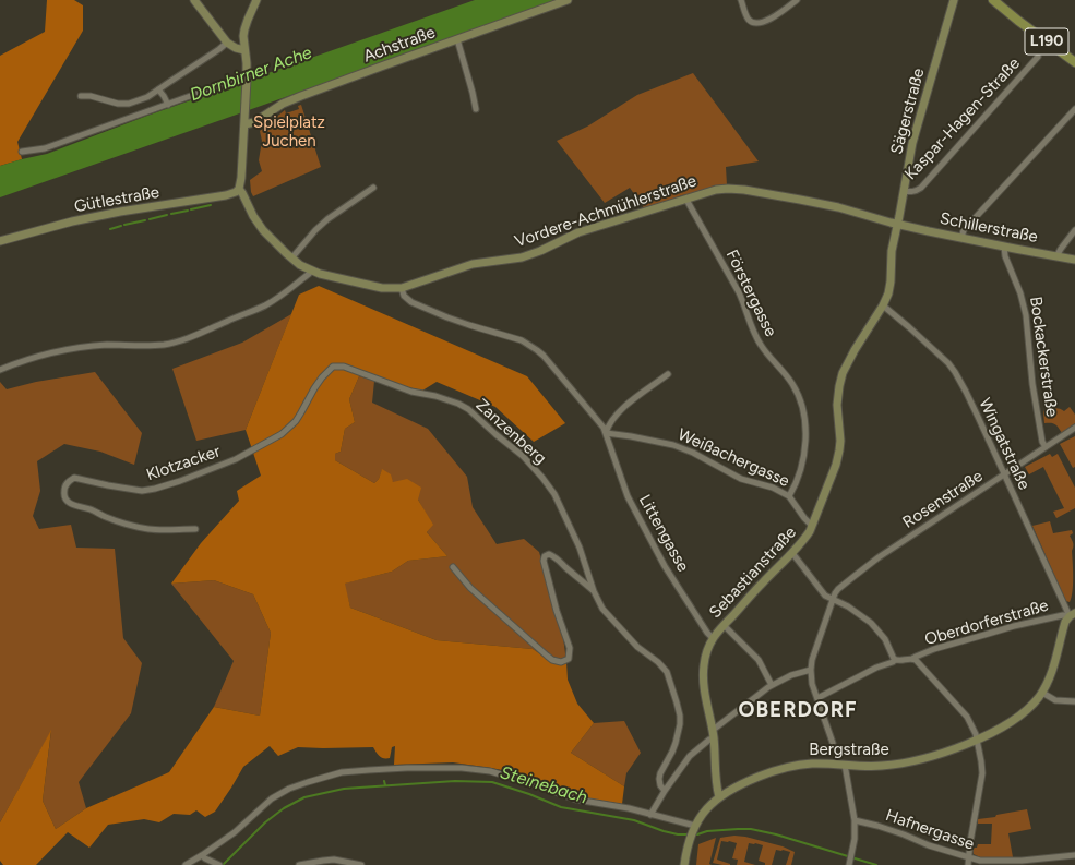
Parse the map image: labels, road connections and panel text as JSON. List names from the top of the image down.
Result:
{
  "streets": {
    "main road": ["L190"],
    "street": [
      "Achstraße",
      "Sägerstraße",
      "Kaspar-Hagen-Straße",
      "Gütlestraße",
      "Vordere-Achmühlerstraße",
      "Schillerstraße",
      "Förstergasse",
      "Bockackerstraße",
      "Zanzenberg",
      "Wingatstraße",
      "Weißachergasse",
      "Klotzacker",
      "Rosenstraße",
      "Littengasse",
      "Sebastianstraße",
      "Oberdorferstraße",
      "Bergstraße",
      "Hafnergasse"
    ]
  },
  "crossings": [
    ["Sägerstraße", "Kaspar-Hagen-Straße"],
    ["Sägerstraße", "Vordere-Achmühlerstraße"],
    ["Sägerstraße", "Schillerstraße"],
    ["Sägerstraße", "Sebastianstraße"],
    ["Gütlestraße", "Vordere-Achmühlerstraße"],
    ["Vordere-Achmühlerstraße", "Schillerstraße"],
    ["Vordere-Achmühlerstraße", "Förstergasse"],
    ["Vordere-Achmühlerstraße", "Sebastianstraße"],
    ["Schillerstraße", "Bockackerstraße"],
    ["Schillerstraße", "Sebastianstraße"],
    ["Förstergasse", "Weißachergasse"],
    ["Bockackerstraße", "Rosenstraße"],
    ["Zanzenberg", "Klotzacker"],
    ["Wingatstraße", "Rosenstraße"],
    ["Wingatstraße", "Sebastianstraße"],
    ["Wingatstraße", "Oberdorferstraße"],
    ["Wingatstraße", "Bergstraße"],
    ["Weißachergasse", "Littengasse"],
    ["Weißachergasse", "Sebastianstraße"],
    ["Littengasse", "Sebastianstraße"],
    ["Sebastianstraße", "Bergstraße"],
    ["Oberdorferstraße", "Bergstraße"]
  ],
  "districts": ["OBERDORF"],
  "water": ["Dornbirner Ache", "Steinebach"],
  "parks": ["Spielplatz Juchen"]
}
